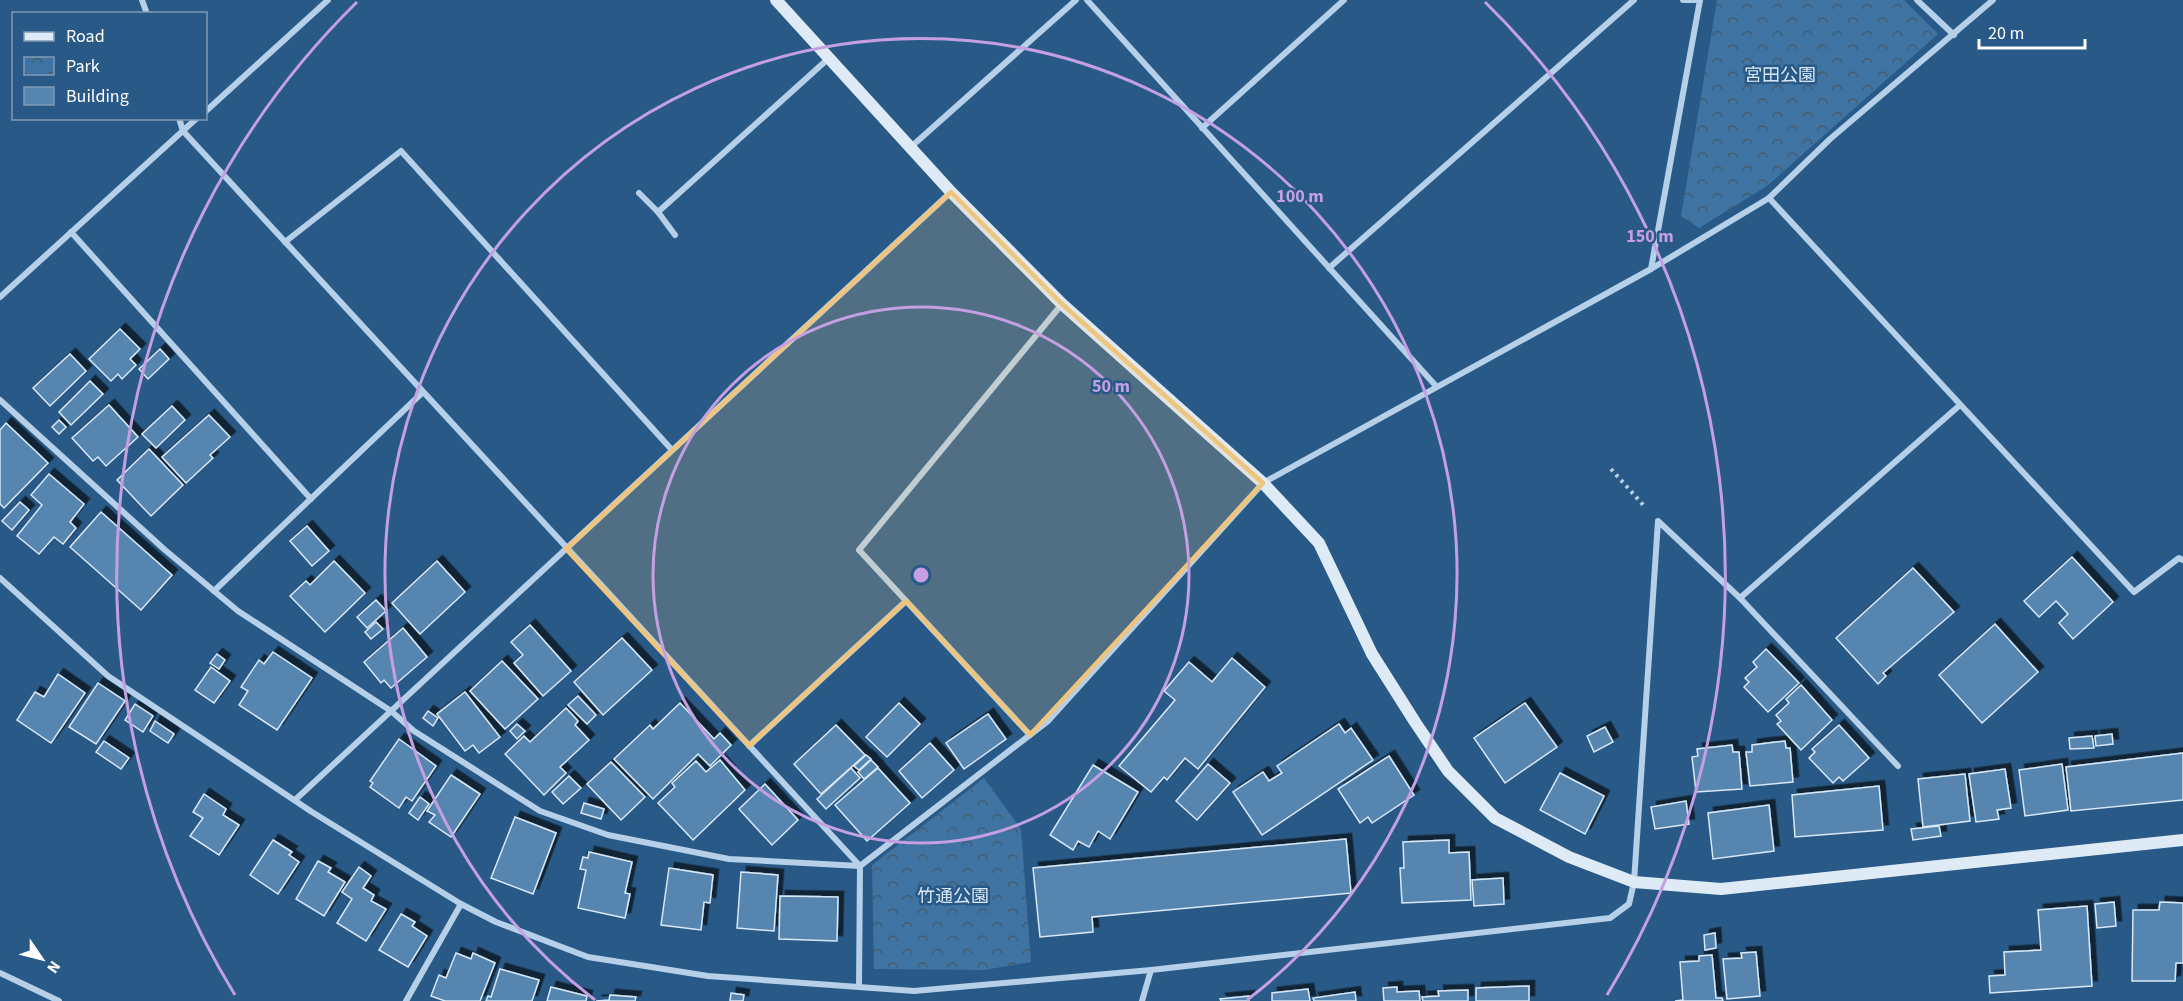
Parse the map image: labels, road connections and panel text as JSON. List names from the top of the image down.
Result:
{
  "parks": ["宮田公園", "竹通公園"],
  "legend": ["Road", "Park", "Building"],
  "scale_bar": "20 m",
  "north": "bottom right",
  "rings": ["100 m", "150 m", "50 m"]
}
